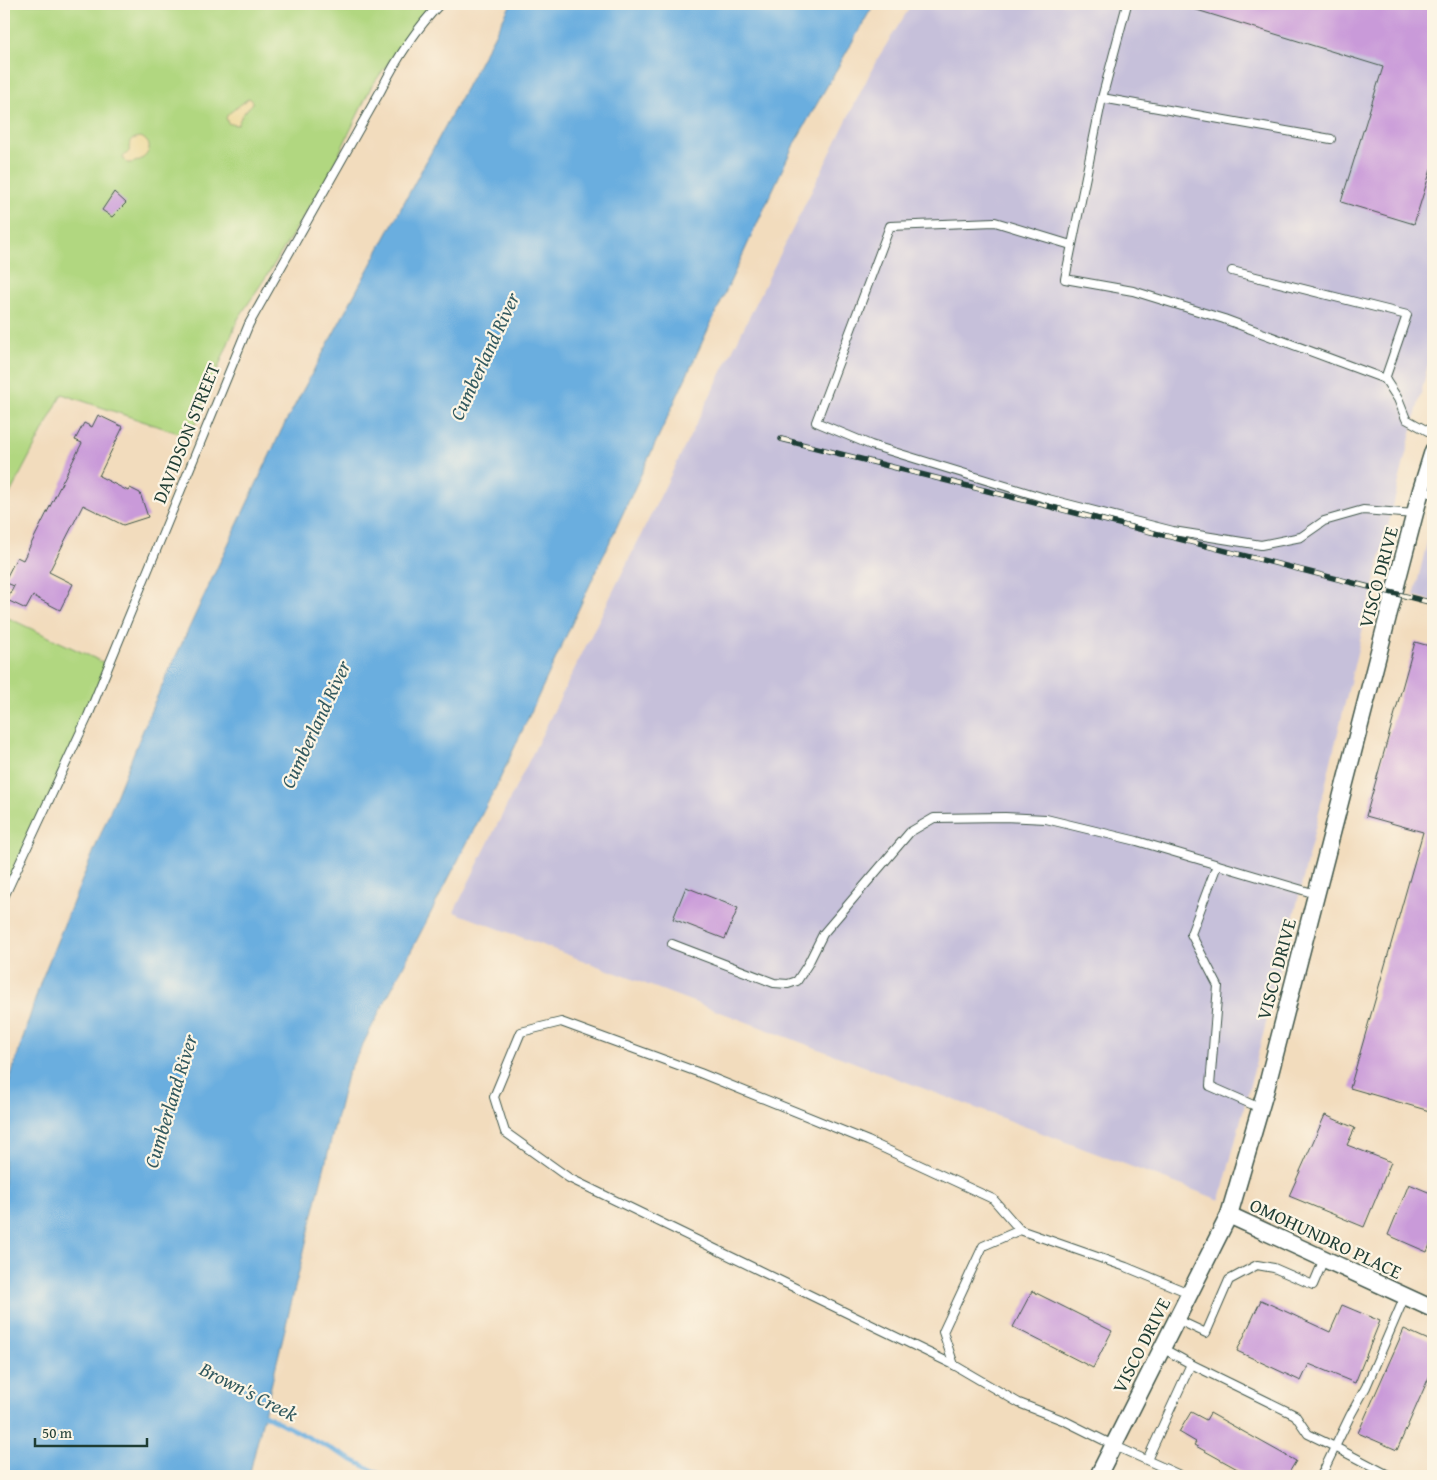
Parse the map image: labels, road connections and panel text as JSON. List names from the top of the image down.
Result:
{
  "streets": {
    "street": ["VISCO DRIVE", "OMOHUNDRO PLACE"],
    "lane": ["DAVIDSON STREET"]
  },
  "crossings": [
    ["VISCO DRIVE", "OMOHUNDRO PLACE"]
  ],
  "water": ["Cumberland River", "Brown's Creek"],
  "scale_bar": "50 m"
}
